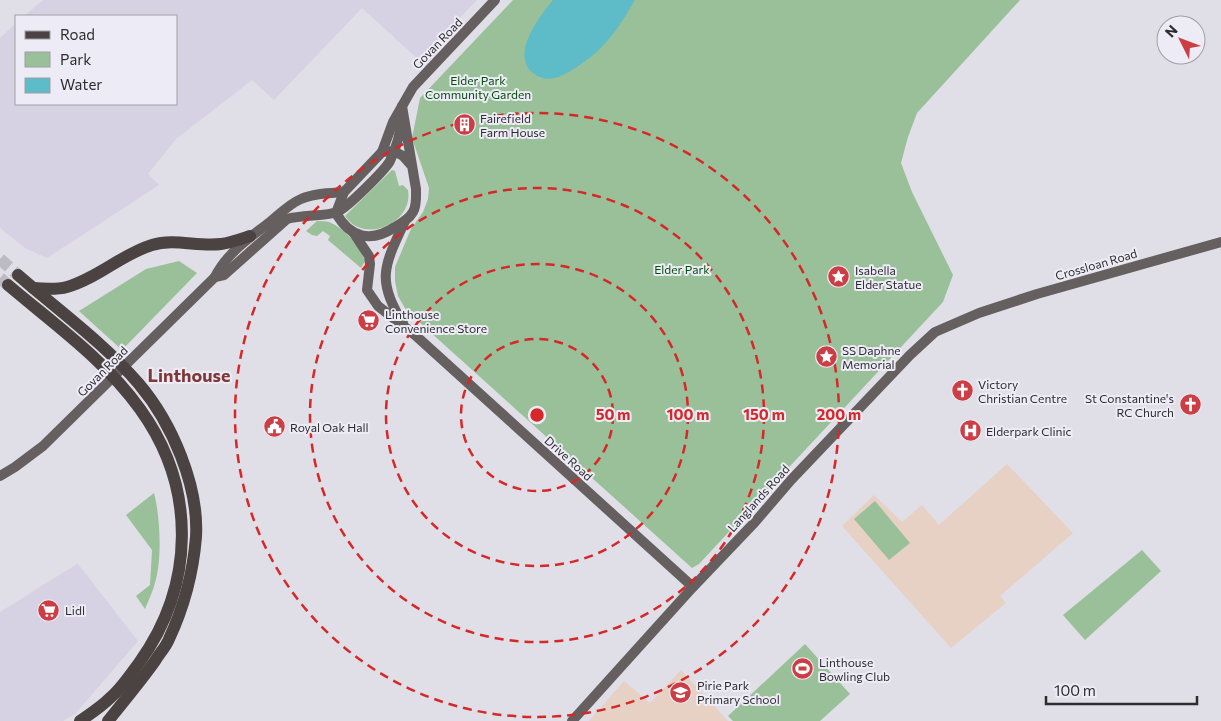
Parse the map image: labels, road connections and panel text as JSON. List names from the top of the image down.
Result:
{
  "streets": {
    "street": [
      "Govan Road",
      "Crossloan Road",
      "Drive Road",
      "Langlands Road"
    ]
  },
  "crossings": [
    ["Govan Road", "Drive Road"],
    ["Crossloan Road", "Langlands Road"],
    ["Drive Road", "Langlands Road"]
  ],
  "districts": ["Linthouse"],
  "parks": ["Elder Park Community Garden", "Elder Park"],
  "places": {
    "building": ["Fairefield Farm House"],
    "place": ["Isabella Elder Statue", "SS Daphne Memorial"],
    "supermarket": ["Linthouse Convenience Store", "Lidl"],
    "church": ["Victory Christian Centre", "St Constantine's RC Church"],
    "public building": ["Royal Oak Hall"],
    "hospital": ["Elderpark Clinic"],
    "sports": ["Linthouse Bowling Club"],
    "school or university": ["Pirie Park Primary School"]
  },
  "legend": ["Road", "Park", "Water"],
  "scale_bar": "100 m",
  "north": "top left",
  "rings": [
    "50 m",
    "100 m",
    "150 m",
    "200 m"
  ]
}
